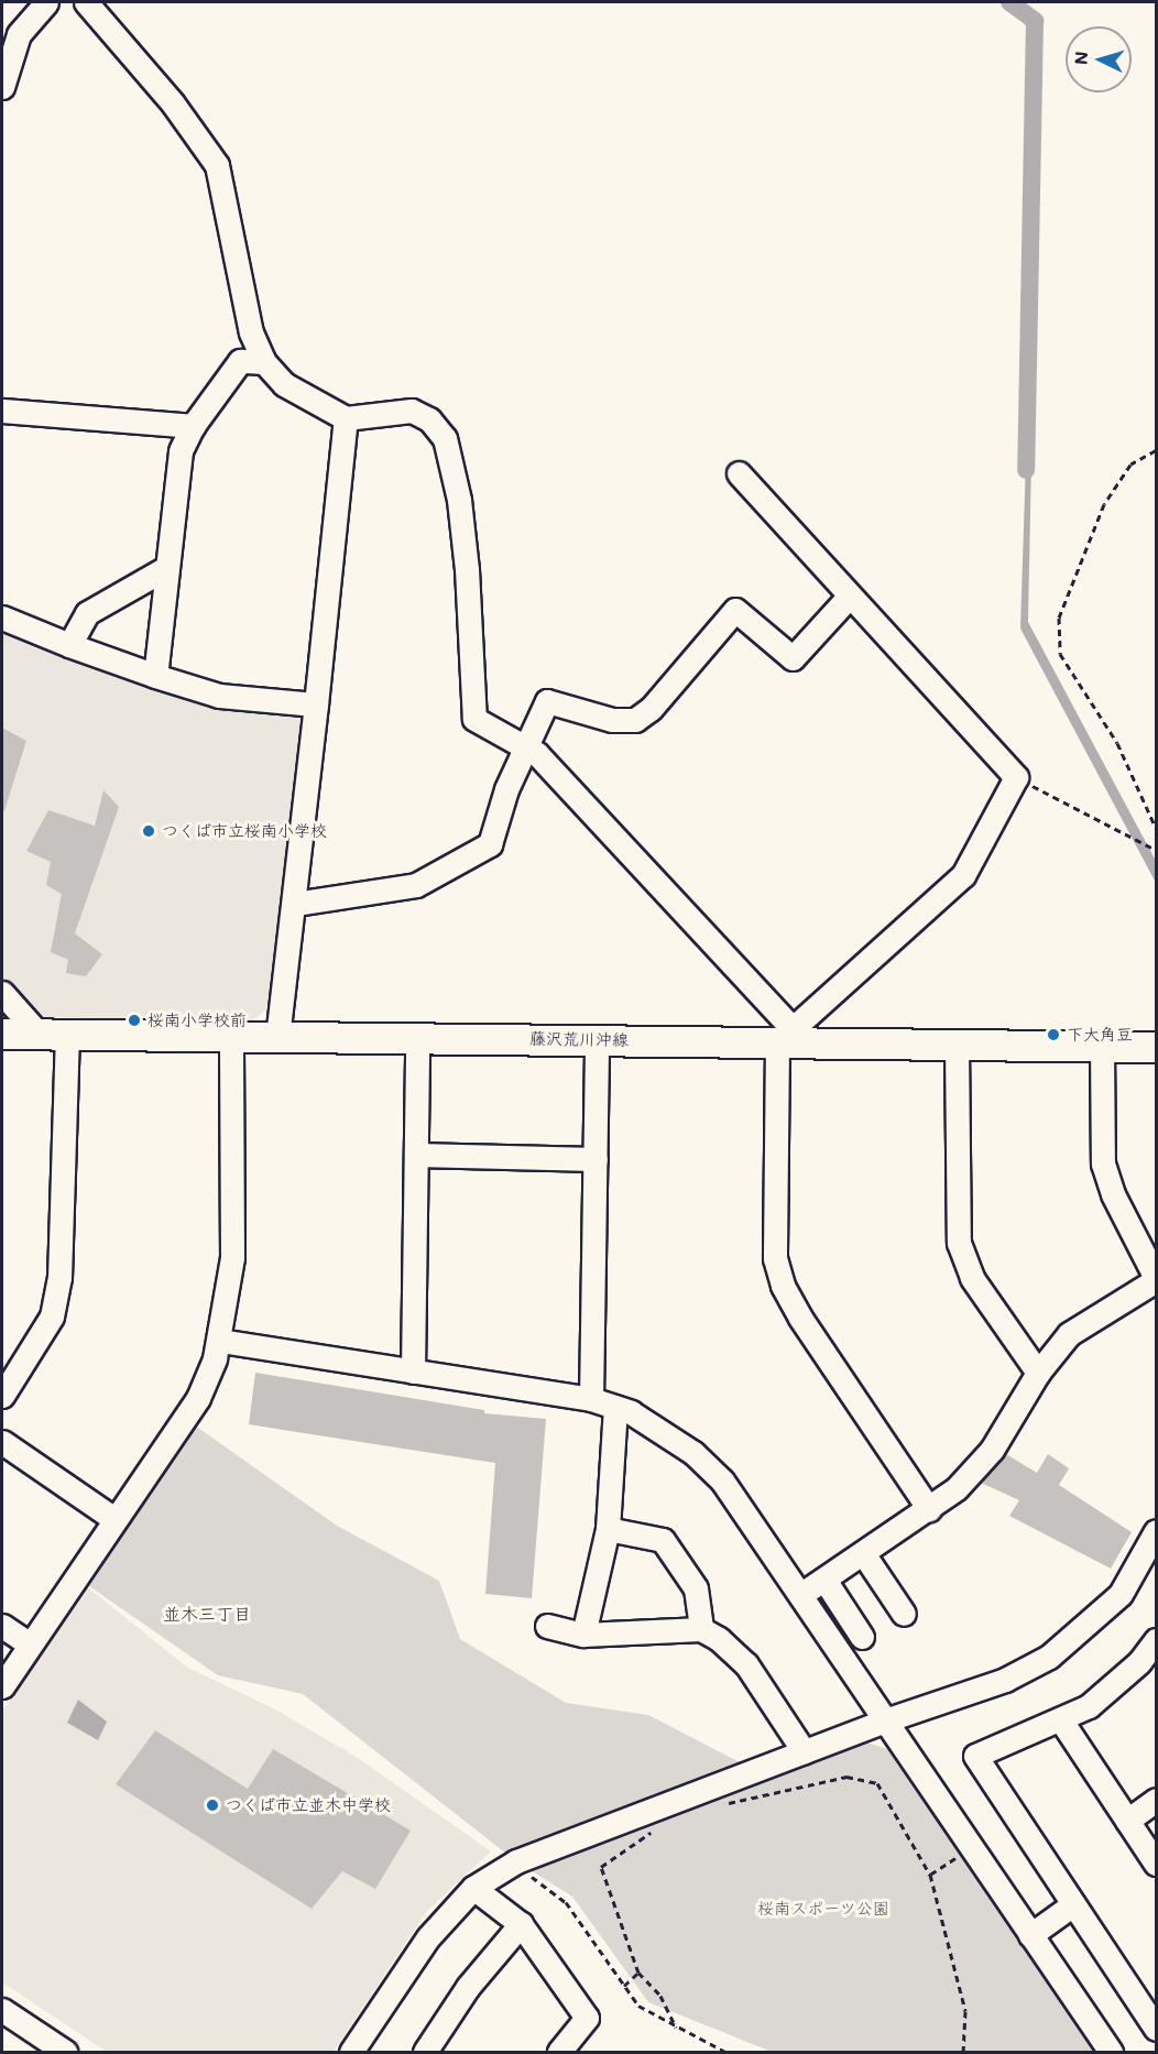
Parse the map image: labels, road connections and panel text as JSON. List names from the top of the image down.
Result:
{
  "streets": {
    "main road": ["藤沢荒川沖線"]
  },
  "districts": ["並木三丁目"],
  "parks": ["桜南スポーツ公園"],
  "places": [
    "つくば市立桜南小学校",
    "桜南小学校前",
    "下大角豆",
    "つくば市立並木中学校"
  ],
  "north": "left"
}
